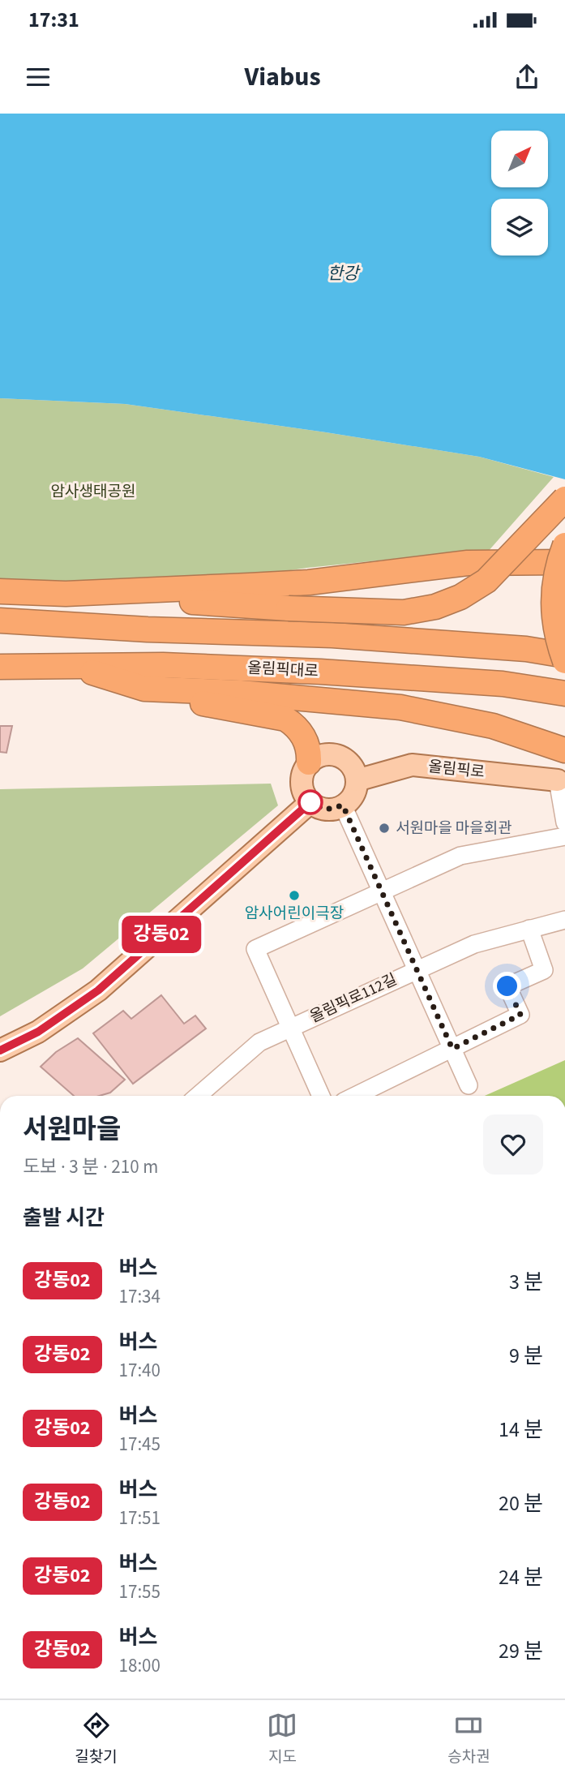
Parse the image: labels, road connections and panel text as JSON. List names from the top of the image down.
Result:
{
  "streets": {
    "highway": ["올림픽대로"],
    "main road": ["올림픽로"],
    "street": ["올림픽로112길"]
  },
  "water": ["한강"],
  "parks": ["암사생태공원"],
  "places": ["서원마을 마을회관", "암사어린이극장"],
  "lines": ["bus line 강동02"],
  "north": "top right",
  "page": {
    "status": "17:31",
    "header": "Viabus",
    "on_map": "강동02",
    "heading": [
      ["서원마을", "도보 · 3 분 · 210 m"],
      "출발 시간"
    ],
    "list": [
      {
        "mark": "강동02",
        "name": "버스",
        "note": "17:34",
        "value": "3 분"
      },
      {
        "mark": "강동02",
        "name": "버스",
        "note": "17:40",
        "value": "9 분"
      },
      {
        "mark": "강동02",
        "name": "버스",
        "note": "17:45",
        "value": "14 분"
      },
      {
        "mark": "강동02",
        "name": "버스",
        "note": "17:51",
        "value": "20 분"
      },
      {
        "mark": "강동02",
        "name": "버스",
        "note": "17:55",
        "value": "24 분"
      },
      {
        "mark": "강동02",
        "name": "버스",
        "note": "18:00",
        "value": "29 분"
      }
    ],
    "tabs": ["길찾기", "지도", "승차권"]
  }
}
